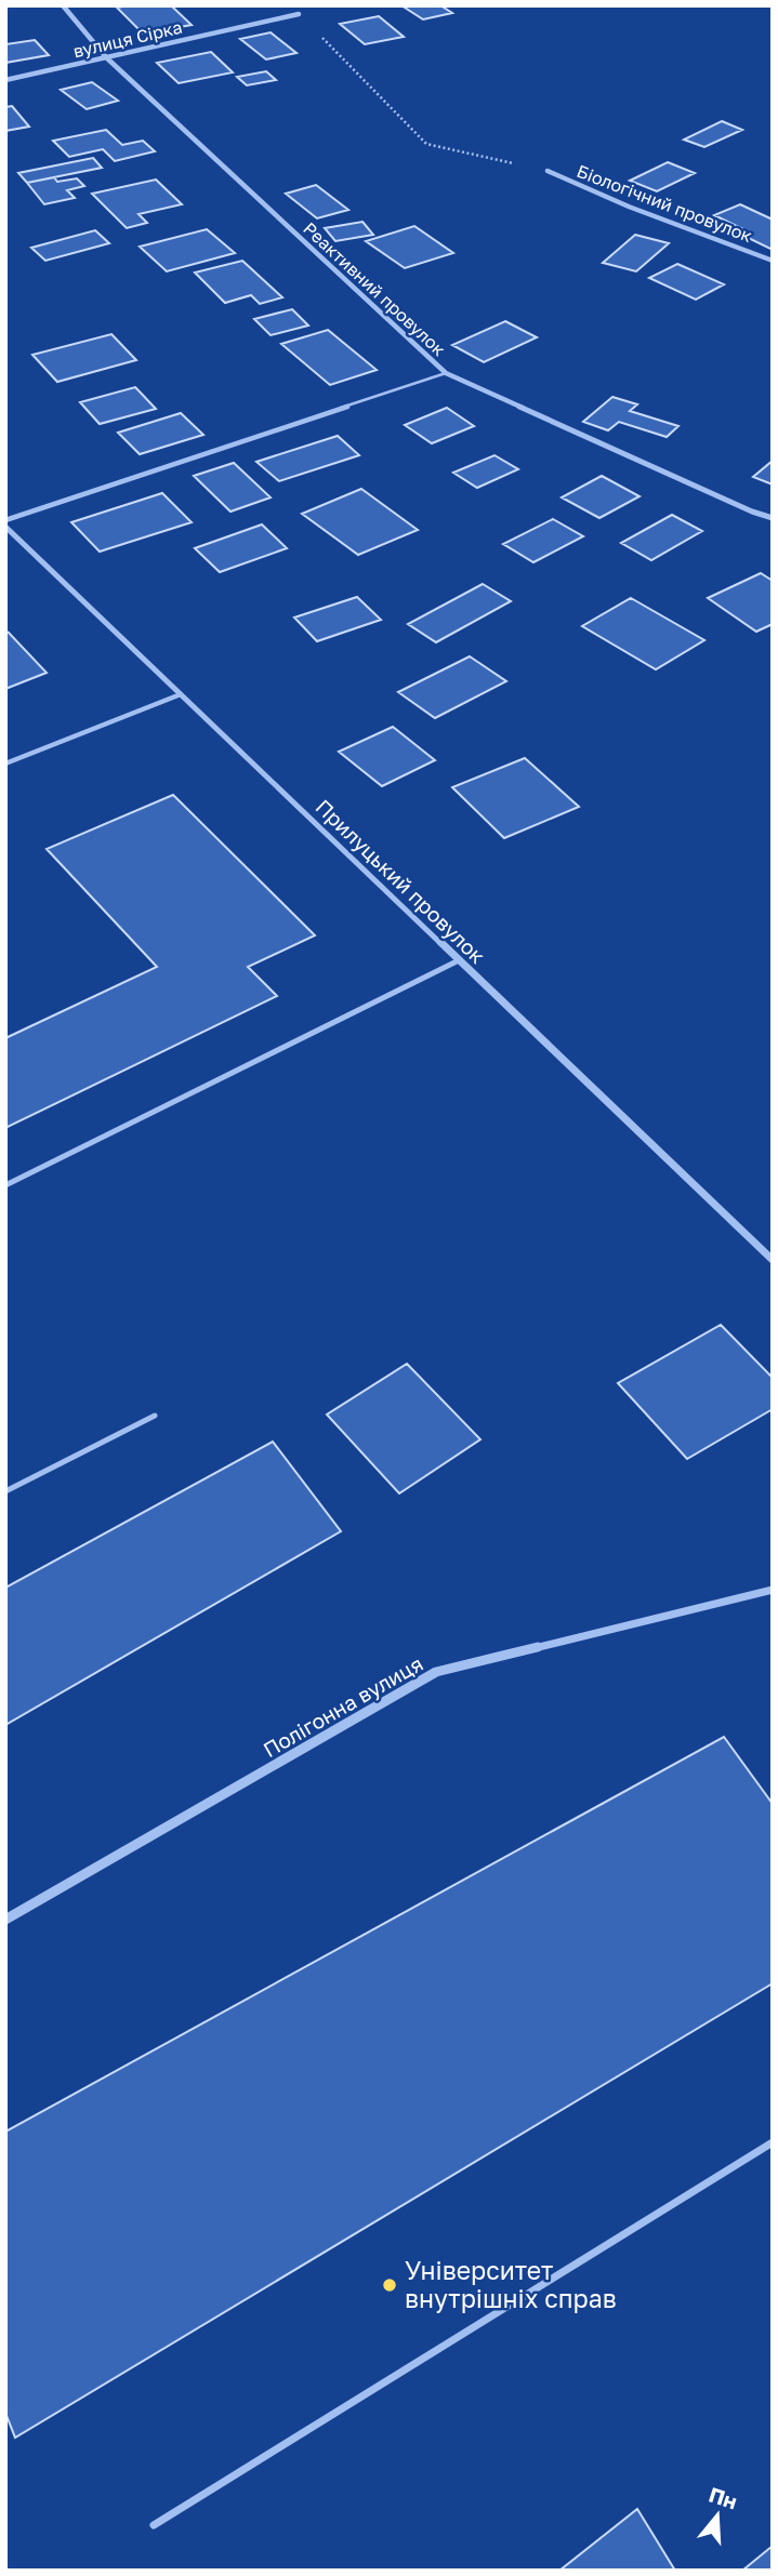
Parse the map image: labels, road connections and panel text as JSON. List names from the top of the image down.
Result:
{
  "streets": {
    "street": [
      "вулиця Сірка",
      "Біологічний провулок",
      "Реактивний провулок",
      "Прилуцький провулок",
      "Полігонна вулиця"
    ]
  },
  "crossings": [
    ["вулиця Сірка", "Реактивний провулок"]
  ],
  "places": ["Університет внутрішніх справ"],
  "north": "top"
}
